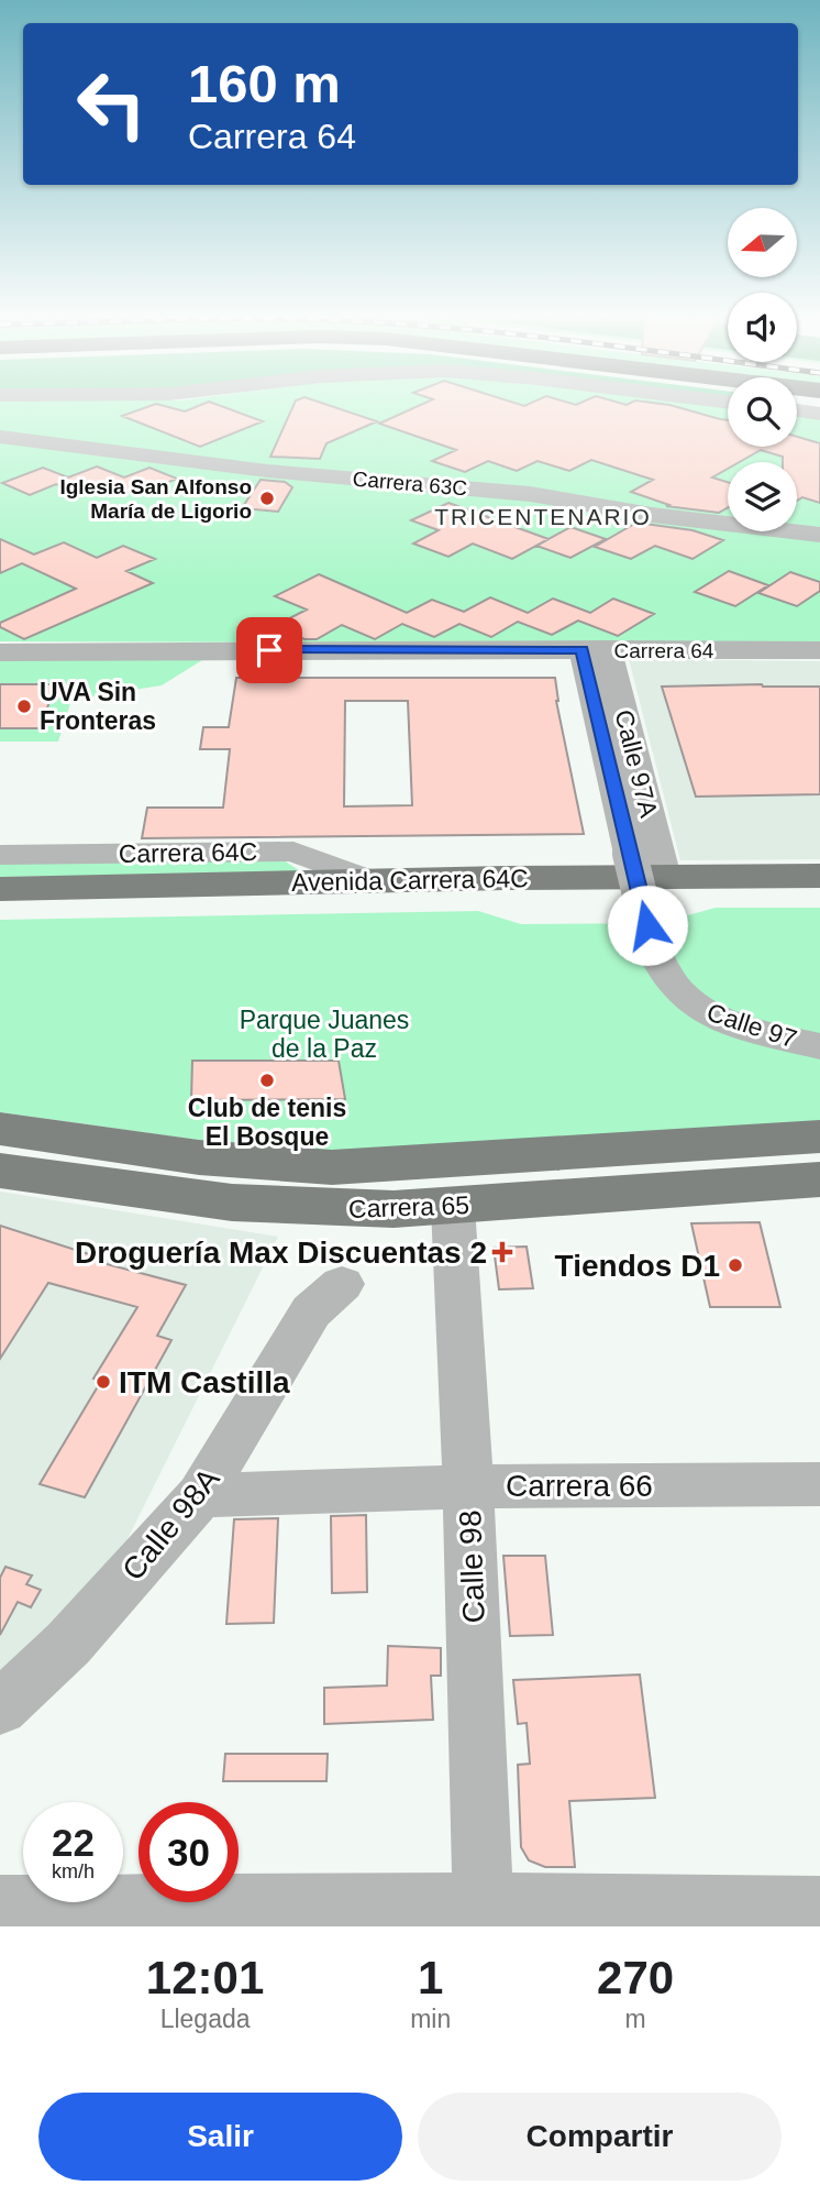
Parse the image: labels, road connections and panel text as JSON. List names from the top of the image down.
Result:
{
  "streets": {
    "main road": ["Avenida Carrera 64C", "Carrera 65"],
    "street": [
      "Carrera 63C",
      "Carrera 64",
      "Carrera 64C",
      "Calle 97",
      "Carrera 66",
      "Calle 98A",
      "Calle 98"
    ]
  },
  "crossings": [
    ["Carrera 64", "Calle 97"],
    ["Carrera 64C", "Avenida Carrera 64C"],
    ["Avenida Carrera 64C", "Calle 97"],
    ["Carrera 65", "Calle 98"],
    ["Carrera 66", "Calle 98A"],
    ["Carrera 66", "Calle 98"]
  ],
  "districts": ["TRICENTENARIO"],
  "parks": ["Parque Juanes de la Paz"],
  "places": {
    "other": [
      "Iglesia San Alfonso María de Ligorio",
      "UVA Sin Fronteras",
      "Club de tenis El Bosque",
      "Tiendos D1",
      "ITM Castilla"
    ],
    "health": ["Droguería Max Discuentas 2"]
  },
  "north": "left",
  "page": {
    "turn": ["160 m", "Carrera 64"],
    "speed": "22 km/h",
    "limit": "30",
    "eta": [
      "12:01",
      "Llegada",
      "1",
      "min",
      "270",
      "m"
    ],
    "buttons": ["Salir", "Compartir"]
  }
}
